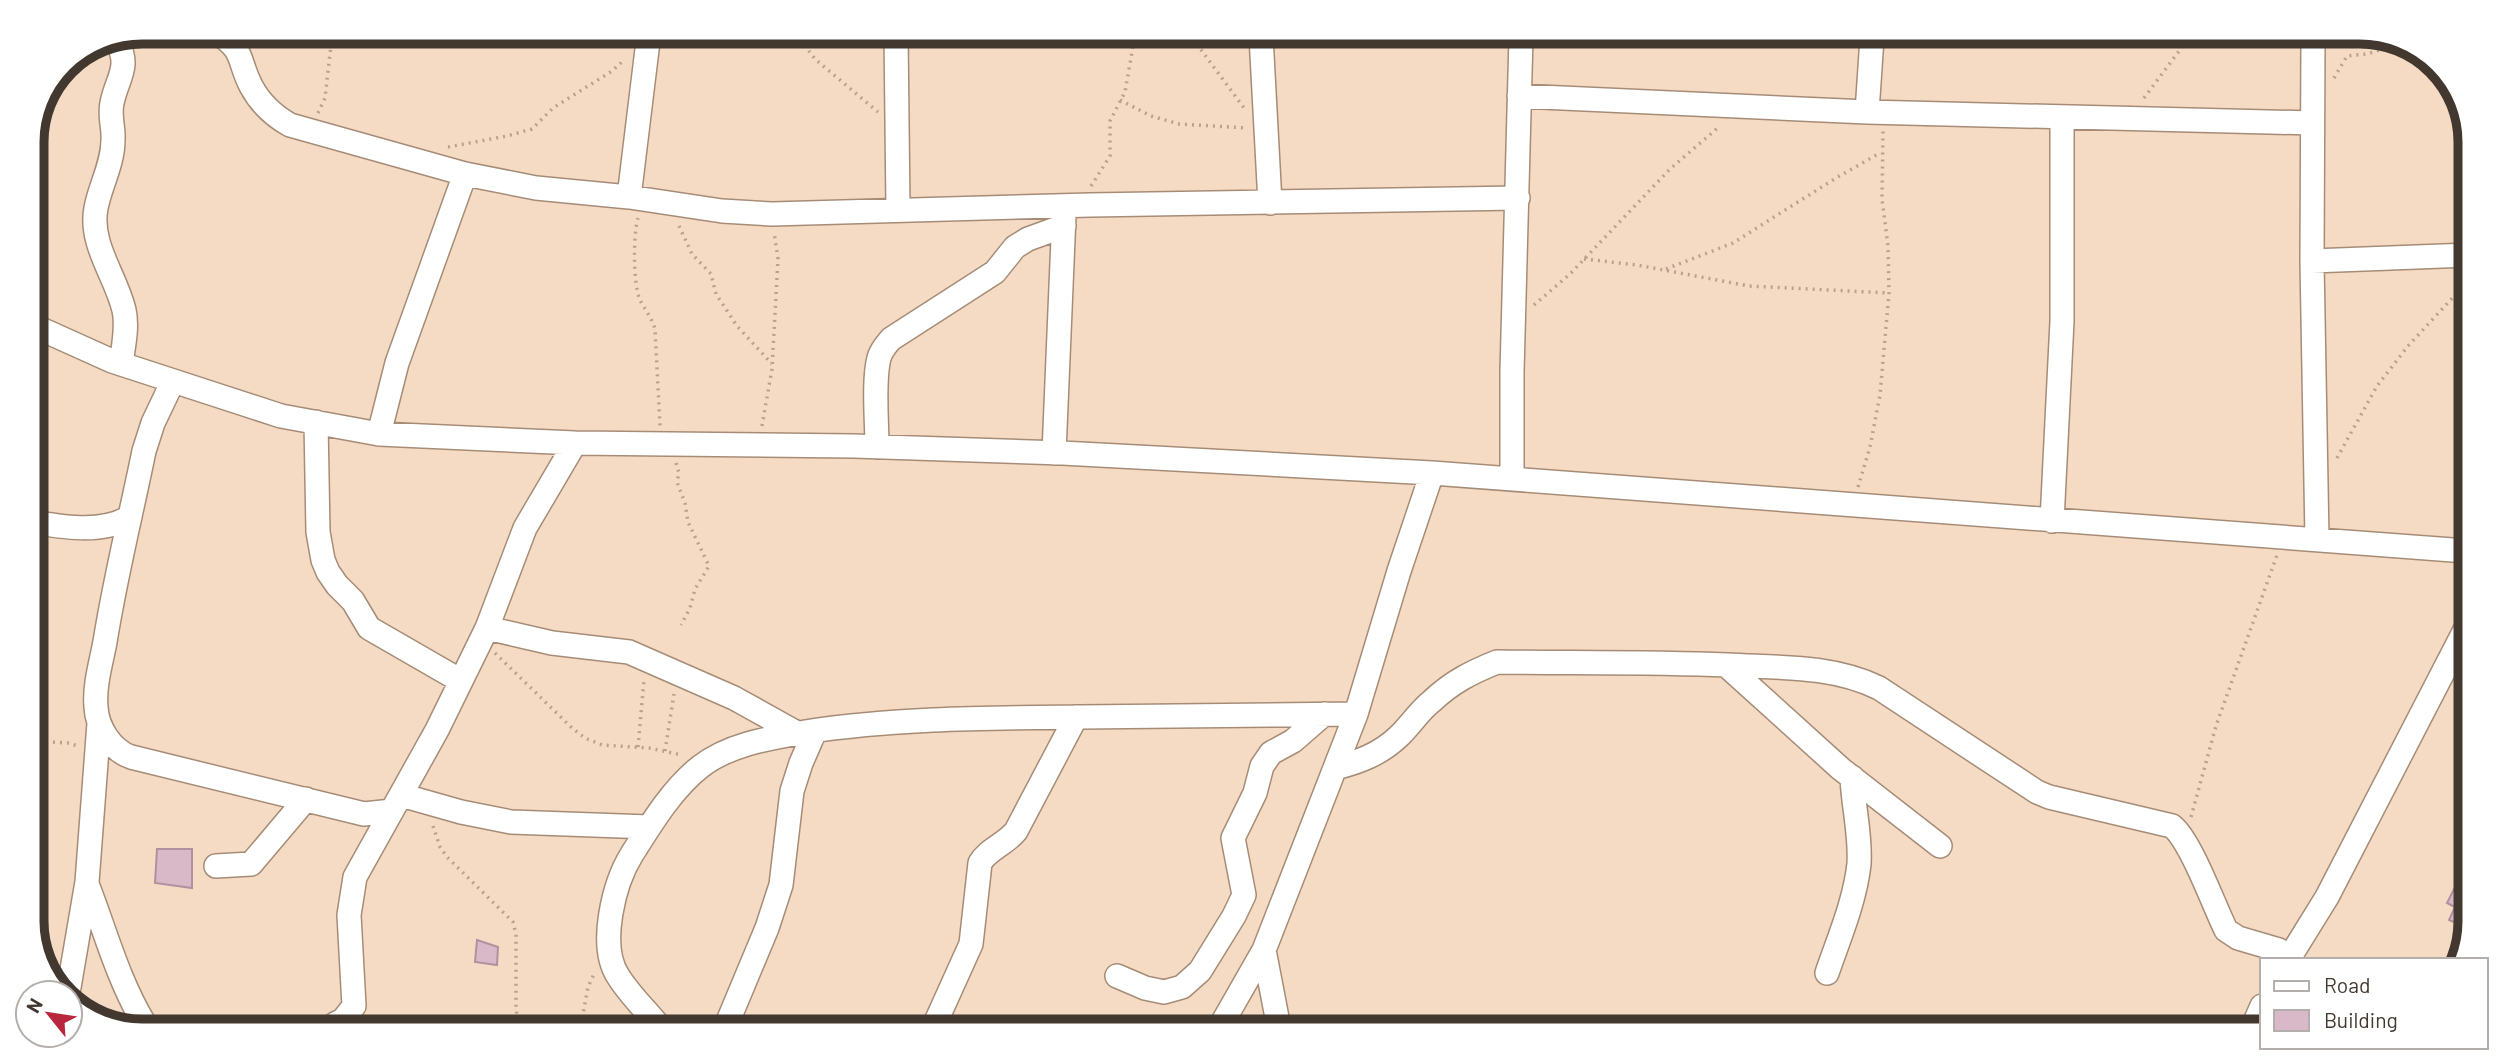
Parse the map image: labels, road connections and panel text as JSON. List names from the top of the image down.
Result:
{
  "legend": ["Road", "Building"],
  "north": "top left"
}
